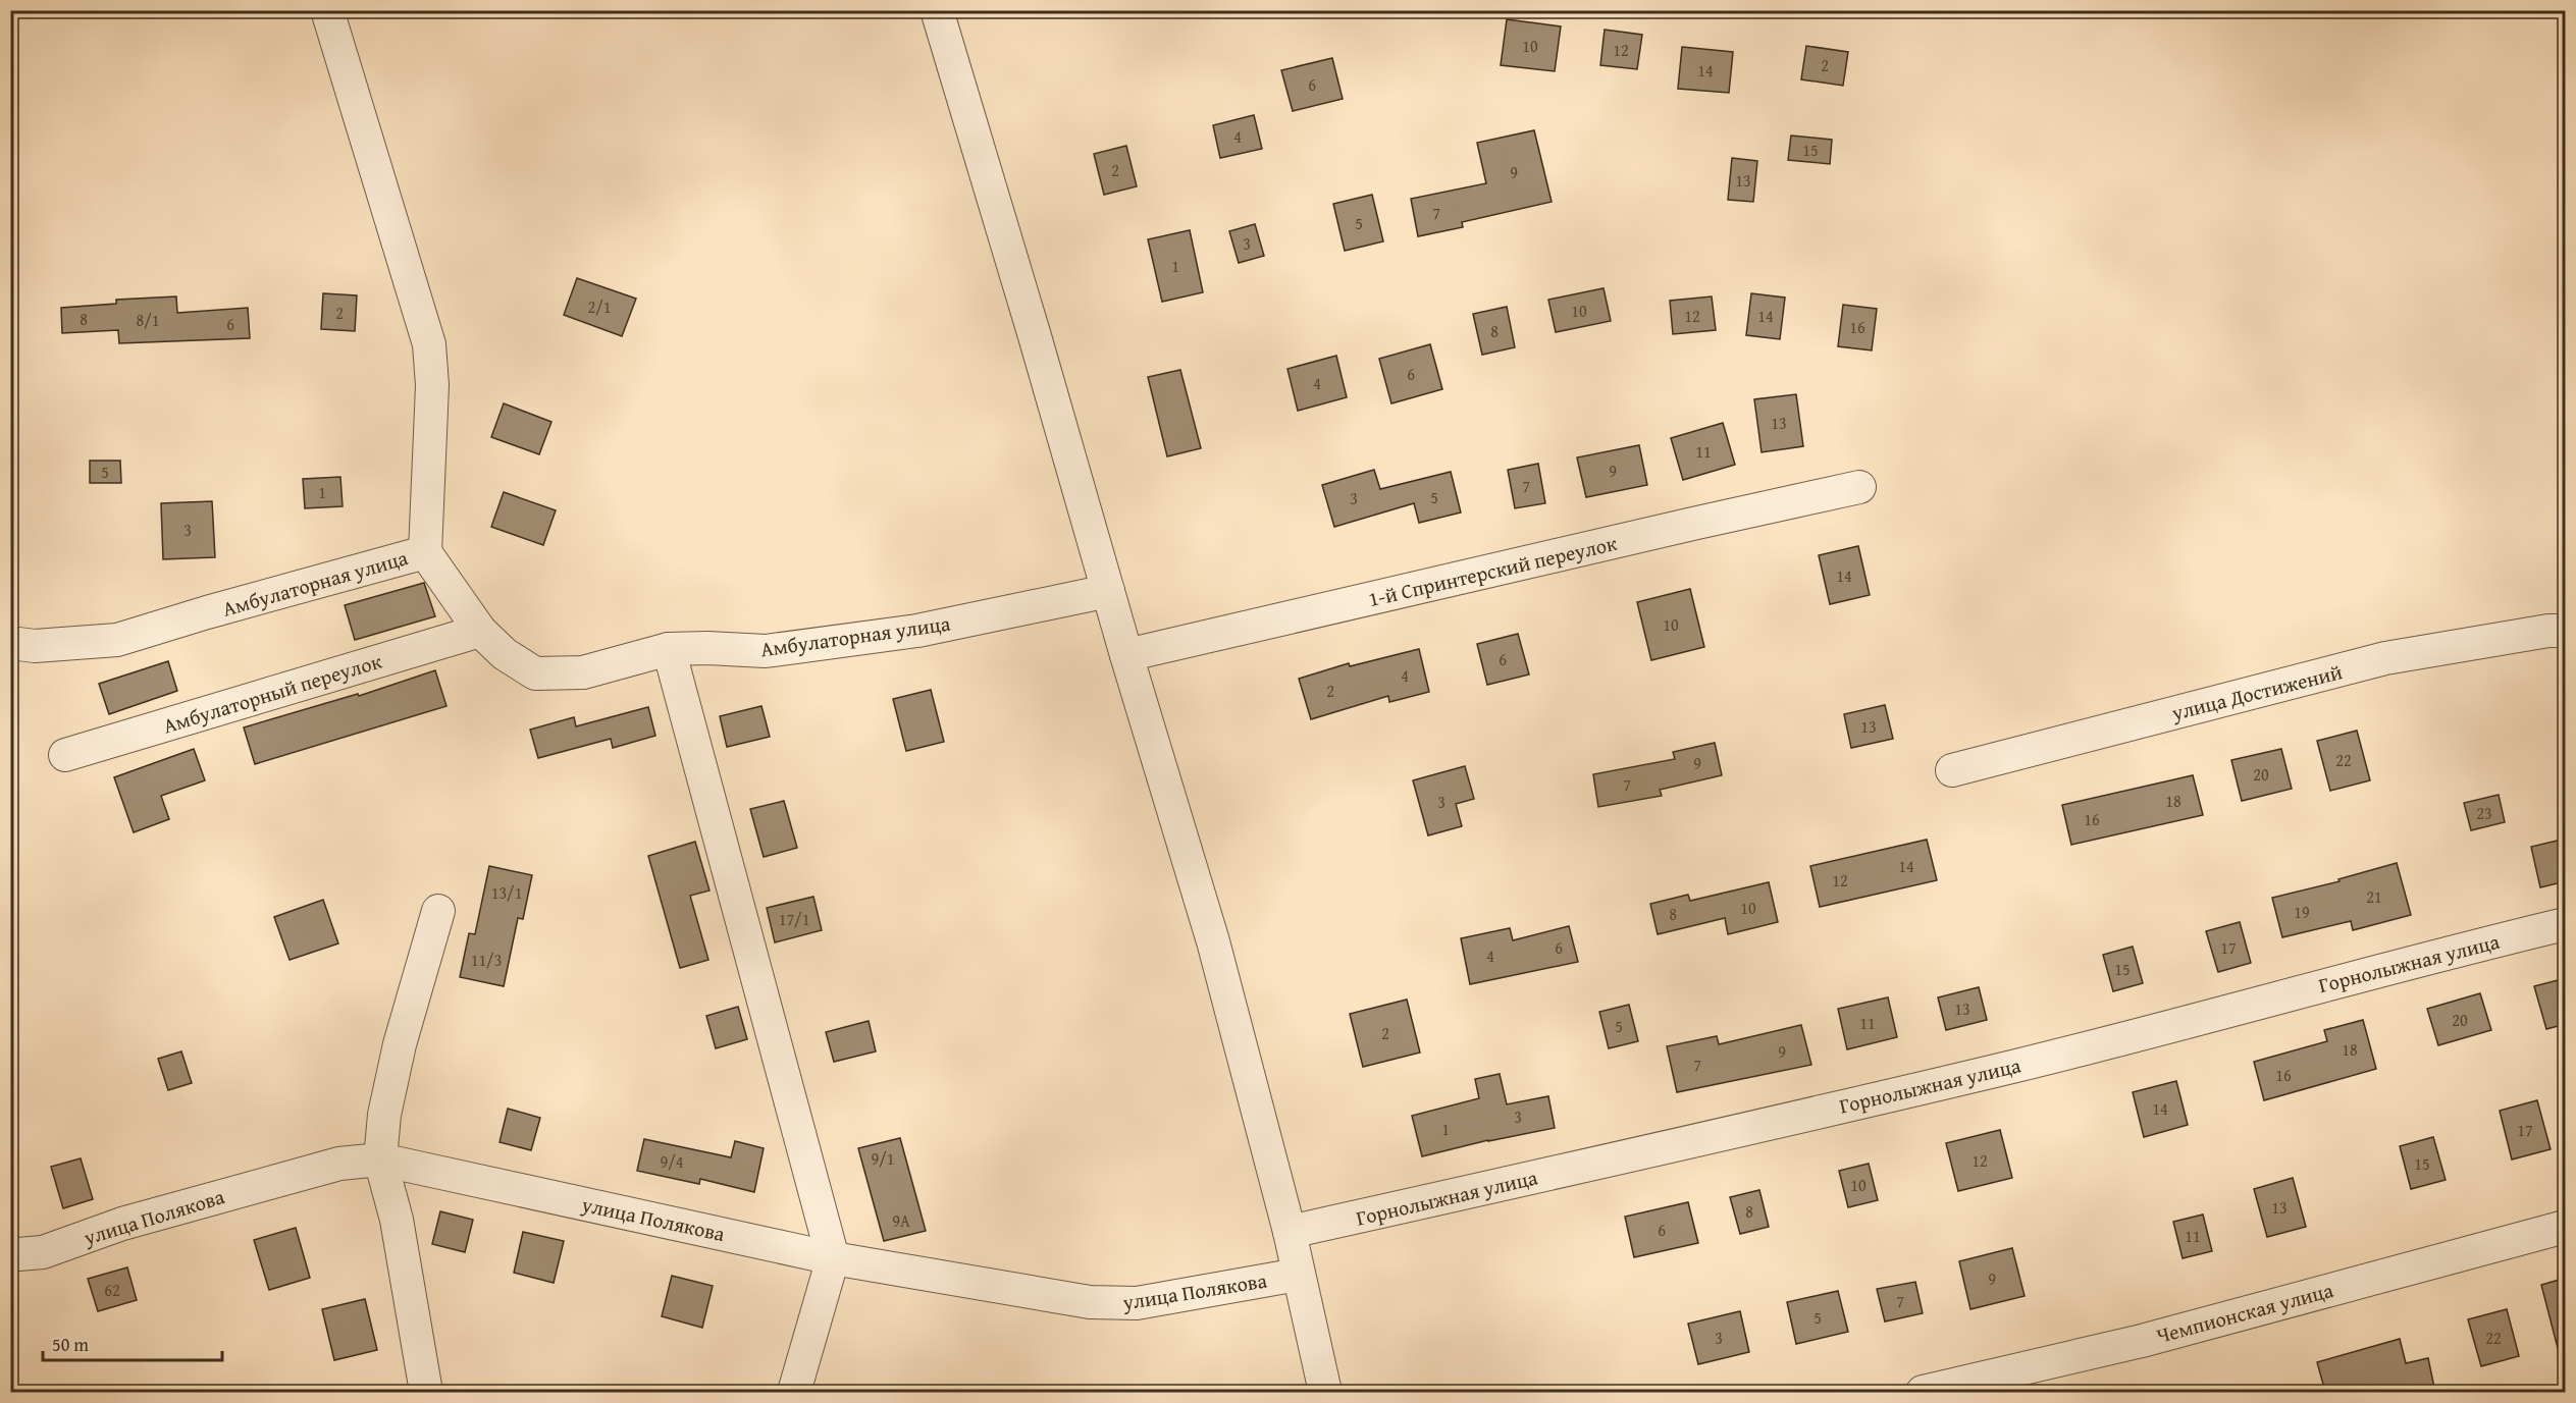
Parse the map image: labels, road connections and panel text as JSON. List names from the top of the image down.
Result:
{
  "streets": {
    "street": [
      "1-й Спринтерский переулок",
      "Амбулаторная улица",
      "улица Достижений",
      "Амбулаторный переулок",
      "Горнолыжная улица",
      "улица Полякова",
      "Чемпионская улица"
    ]
  },
  "crossings": [
    ["Амбулаторная улица", "Амбулаторный переулок"]
  ],
  "house_numbers": [
    "10",
    "12",
    "2",
    "14",
    "6",
    "4",
    "15",
    "2",
    "9",
    "13",
    "7",
    "5",
    "3",
    "1",
    "2/1",
    "10",
    "2",
    "12",
    "14",
    "8",
    "8/1",
    "6",
    "16",
    "8",
    "6",
    "4",
    "13",
    "11",
    "9",
    "5",
    "7",
    "1",
    "5",
    "3",
    "3",
    "14",
    "10",
    "6",
    "4",
    "2",
    "13",
    "22",
    "9",
    "20",
    "7",
    "18",
    "3",
    "23",
    "16",
    "14",
    "12",
    "13/1",
    "21",
    "10",
    "19",
    "8",
    "17/1",
    "6",
    "17",
    "4",
    "11/3",
    "15",
    "13",
    "20",
    "11",
    "5",
    "2",
    "18",
    "9",
    "7",
    "16",
    "14",
    "3",
    "1",
    "17",
    "9/1",
    "12",
    "9/4",
    "15",
    "10",
    "13",
    "8",
    "9А",
    "6",
    "11",
    "9",
    "62",
    "7",
    "5",
    "3",
    "22"
  ],
  "scale_bar": "50 m"
}
